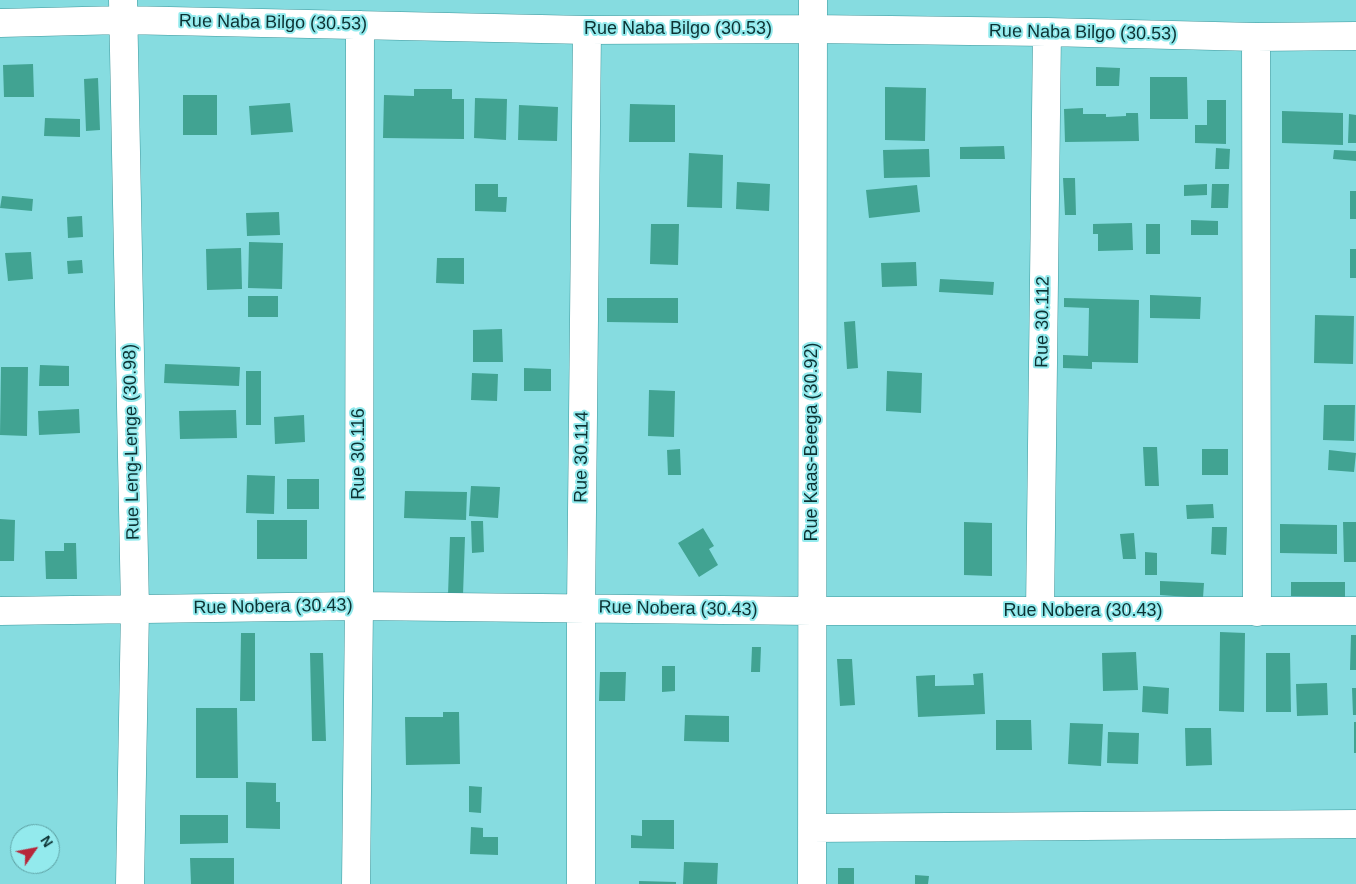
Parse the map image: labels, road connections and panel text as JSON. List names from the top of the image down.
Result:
{
  "streets": {
    "street": [
      "Rue Naba Bilgo (30.53)",
      "Rue 30.112",
      "Rue Leng-Lenge (30.98)",
      "Rue Kaas-Beega (30.92)",
      "Rue 30.116",
      "Rue 30.114",
      "Rue Nobera (30.43)"
    ]
  },
  "crossings": [
    ["Rue Naba Bilgo (30.53)", "Rue 30.112"],
    ["Rue Naba Bilgo (30.53)", "Rue Leng-Lenge (30.98)"],
    ["Rue Naba Bilgo (30.53)", "Rue Kaas-Beega (30.92)"],
    ["Rue Naba Bilgo (30.53)", "Rue 30.116"],
    ["Rue Naba Bilgo (30.53)", "Rue 30.114"],
    ["Rue 30.112", "Rue Nobera (30.43)"],
    ["Rue Leng-Lenge (30.98)", "Rue Nobera (30.43)"],
    ["Rue Kaas-Beega (30.92)", "Rue Nobera (30.43)"],
    ["Rue 30.116", "Rue Nobera (30.43)"],
    ["Rue 30.114", "Rue Nobera (30.43)"]
  ],
  "north": "top right"
}
